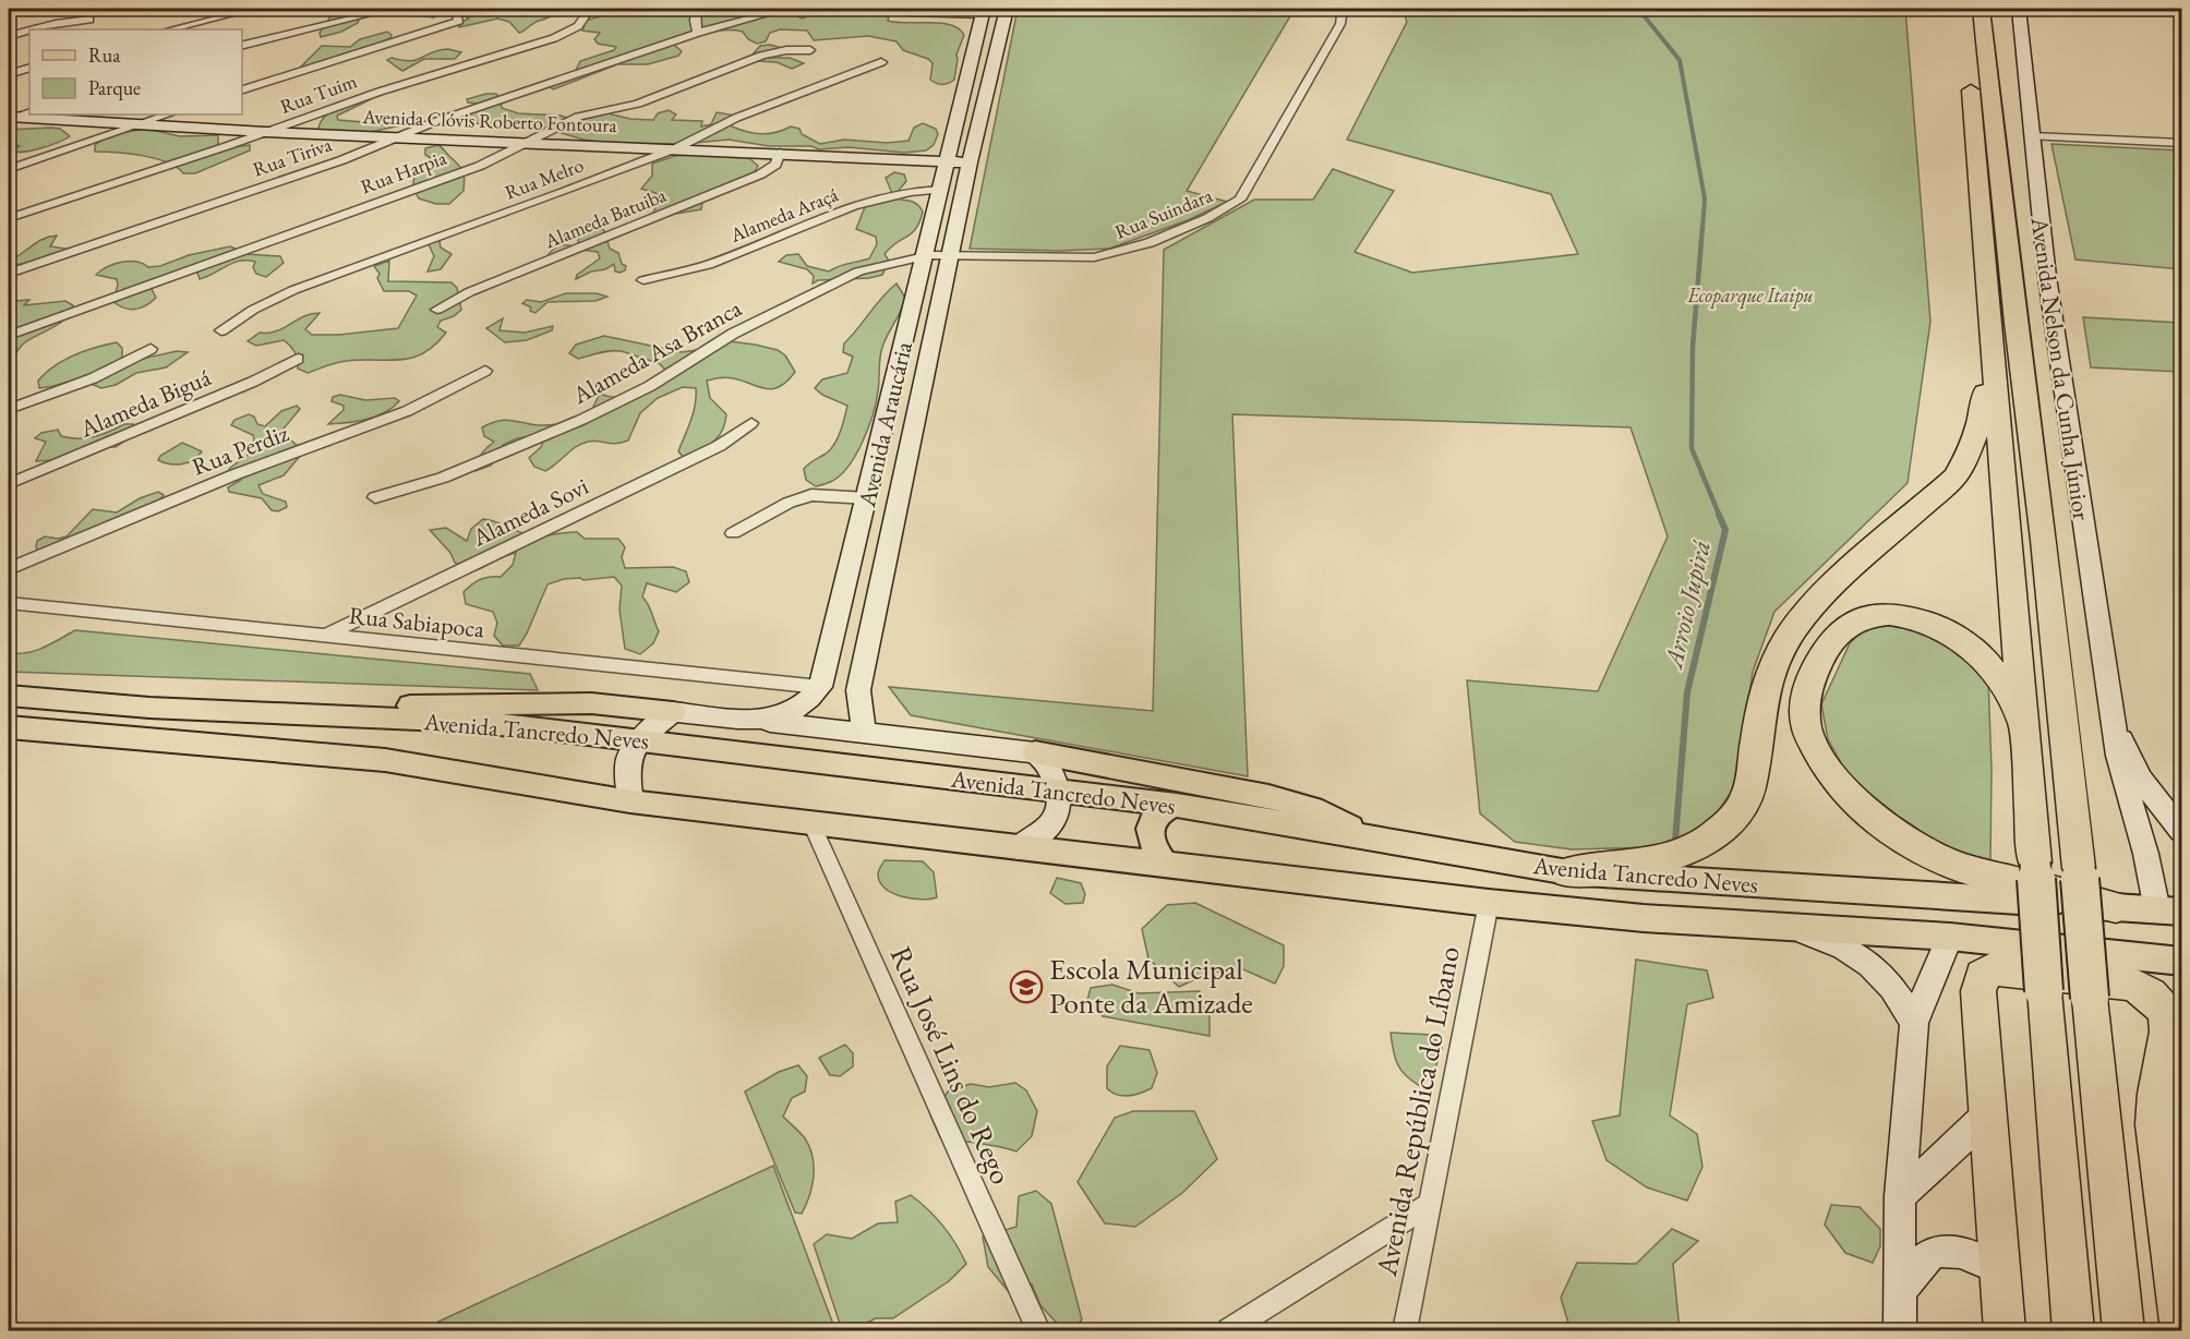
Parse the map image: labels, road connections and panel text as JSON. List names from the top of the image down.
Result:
{
  "streets": {
    "main road": ["Avenida Tancredo Neves"],
    "street": [
      "Rua Tuim",
      "Avenida Clóvis Roberto Fontoura",
      "Rua Tiriva",
      "Rua Harpia",
      "Rua Melro",
      "Rua Suindara",
      "Alameda Araçá",
      "Alameda Batuiba",
      "Alameda Asa Branca",
      "Avenida Nelson da Cunha Júnior",
      "Alameda Biguá",
      "Avenida Araucária",
      "Rua Perdiz",
      "Alameda Sovi",
      "Rua Sabiapoca",
      "Rua José Lins do Rego",
      "Avenida República do Líbano"
    ]
  },
  "crossings": [
    ["Rua Tuim", "Avenida Clóvis Roberto Fontoura"],
    ["Avenida Clóvis Roberto Fontoura", "Rua Tiriva"],
    ["Avenida Clóvis Roberto Fontoura", "Rua Harpia"],
    ["Avenida Clóvis Roberto Fontoura", "Rua Melro"],
    ["Avenida Clóvis Roberto Fontoura", "Alameda Batuiba"],
    ["Avenida Clóvis Roberto Fontoura", "Avenida Araucária"],
    ["Rua Suindara", "Alameda Asa Branca"],
    ["Rua Suindara", "Avenida Araucária"],
    ["Alameda Araçá", "Avenida Araucária"],
    ["Alameda Asa Branca", "Avenida Araucária"],
    ["Avenida Nelson da Cunha Júnior", "Avenida Tancredo Neves"],
    ["Avenida Araucária", "Rua Sabiapoca"],
    ["Alameda Sovi", "Rua Sabiapoca"],
    ["Avenida Tancredo Neves", "Rua José Lins do Rego"],
    ["Avenida Tancredo Neves", "Avenida República do Líbano"]
  ],
  "water": ["Arroio Jupirá"],
  "parks": ["Ecoparque Itaipu"],
  "places": {
    "school or university": ["Escola Municipal Ponte da Amizade"]
  },
  "legend": ["Rua", "Parque"]
}
